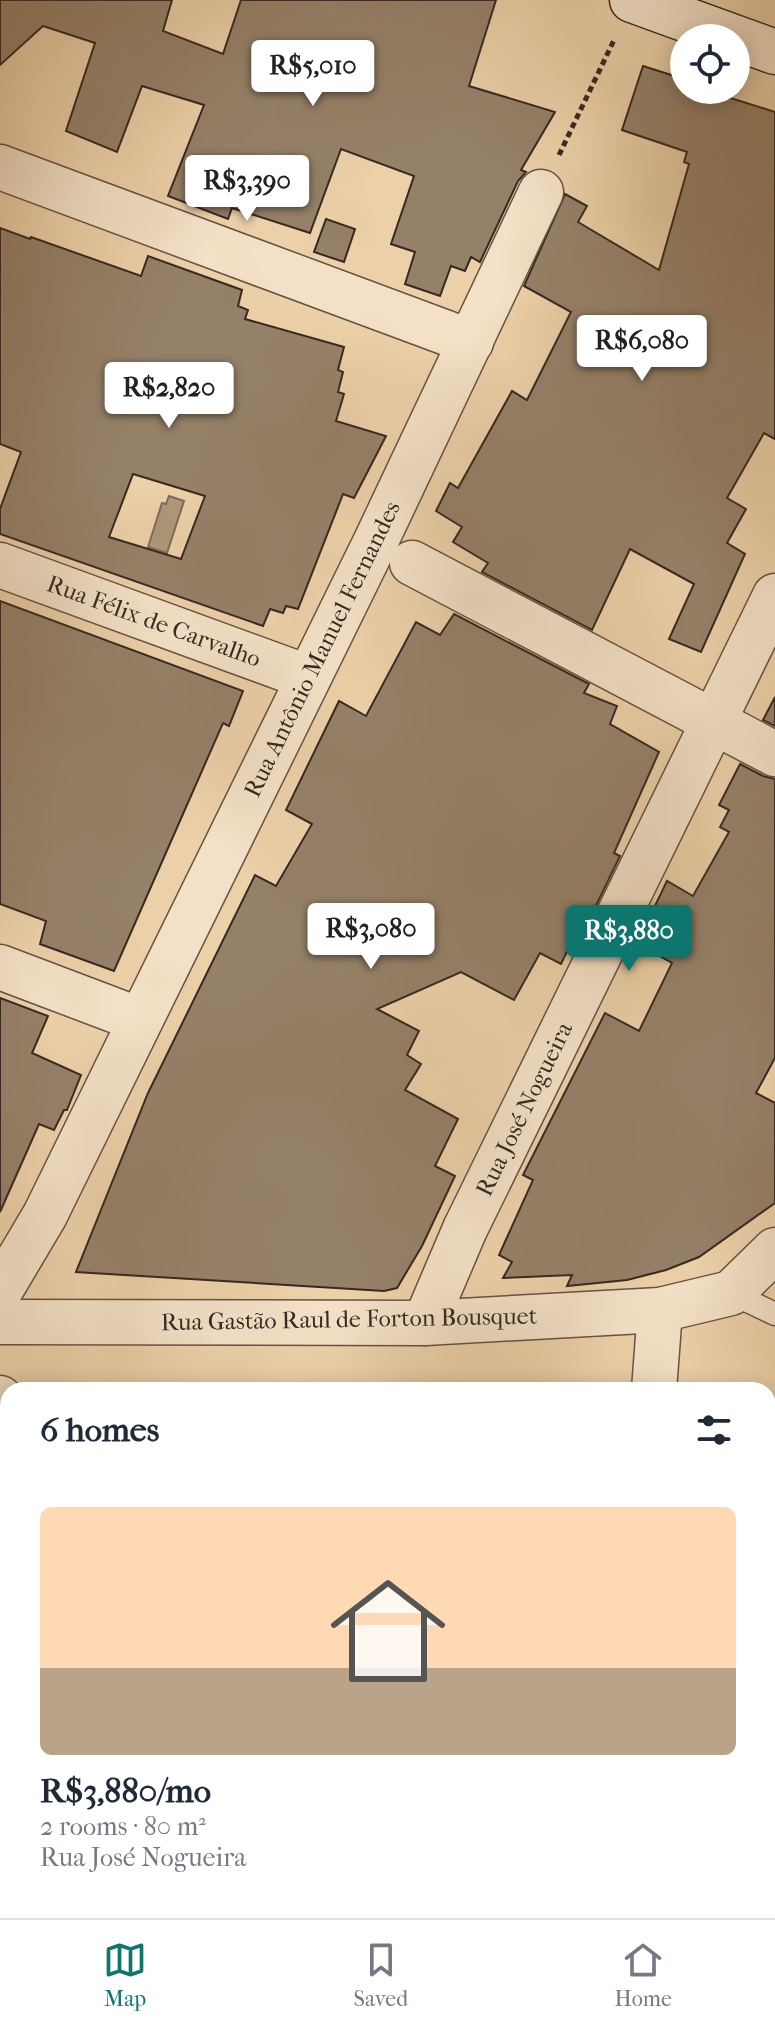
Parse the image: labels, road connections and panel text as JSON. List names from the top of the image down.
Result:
{
  "streets": {
    "street": [
      "Rua Félix de Carvalho",
      "Rua Antônio Manuel Fernandes",
      "Rua José Nogueira",
      "Rua Gastão Raul de Forton Bousquet"
    ]
  },
  "crossings": [
    ["Rua Félix de Carvalho", "Rua Antônio Manuel Fernandes"],
    ["Rua José Nogueira", "Rua Gastão Raul de Forton Bousquet"]
  ],
  "page": {
    "price": [
      "R$5,010",
      "R$3,390",
      "R$6,080",
      "R$2,820",
      "R$3,080",
      "R$3,880"
    ],
    "heading": "6 homes",
    "list": [
      {
        "name": "R$3,880/mo",
        "note": "2 rooms · 80 m² · Rua José Nogueira"
      }
    ],
    "tabs": ["Map", "Saved", "Home"]
  }
}
